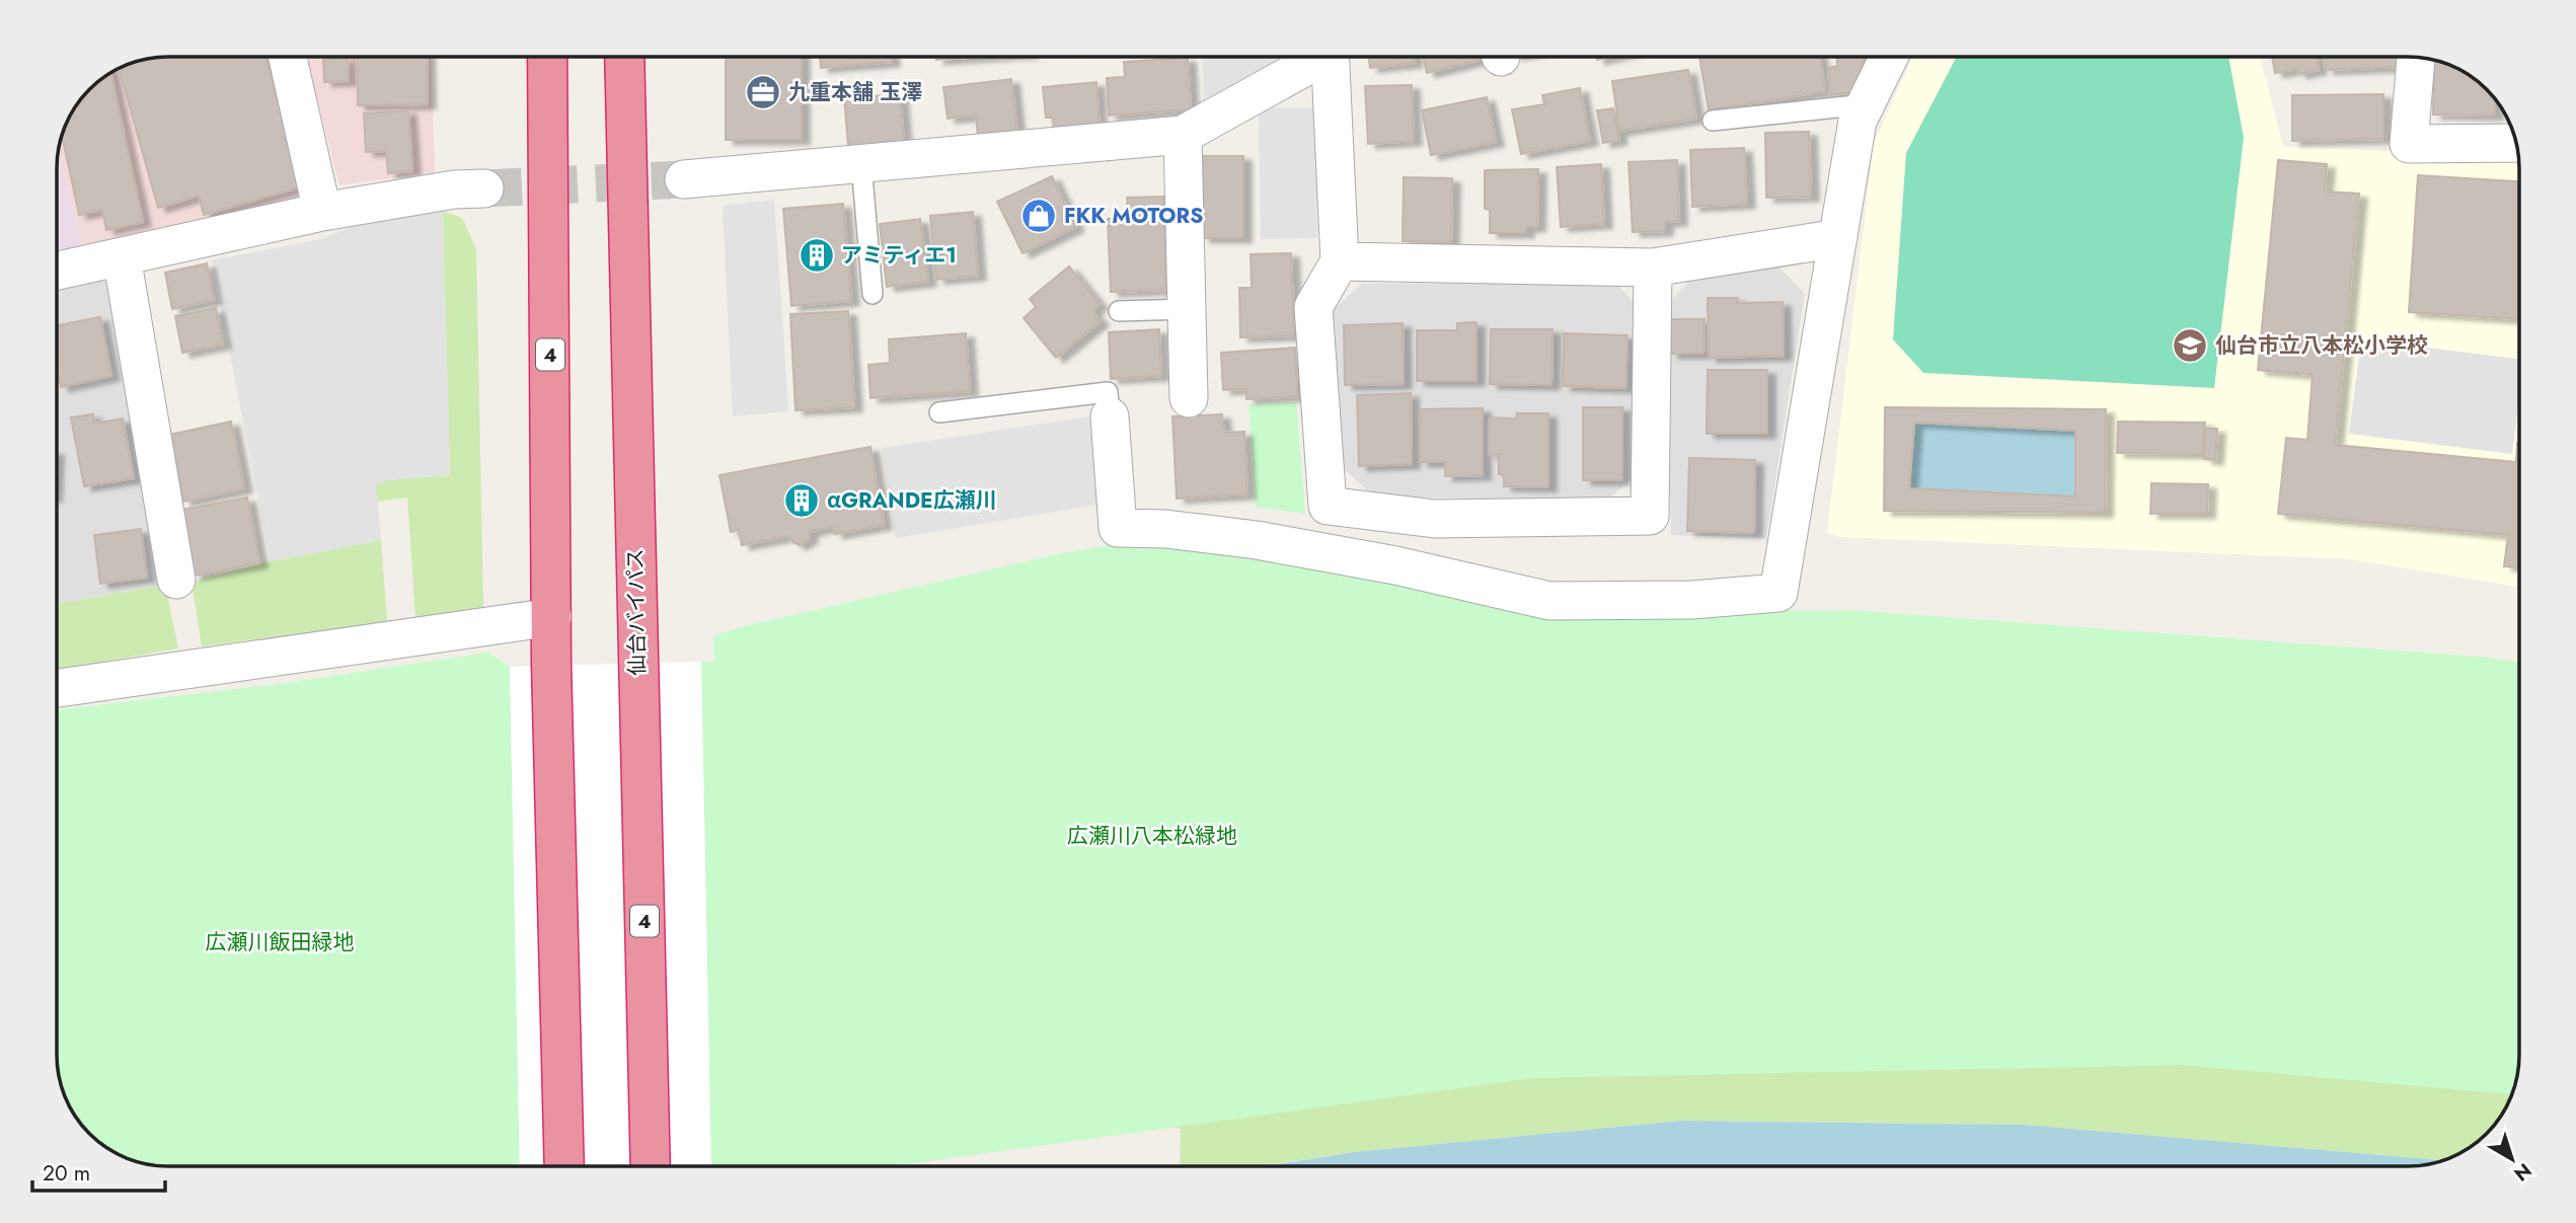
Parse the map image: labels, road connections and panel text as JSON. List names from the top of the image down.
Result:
{
  "streets": {
    "highway": ["4", "仙台バイパス"]
  },
  "parks": ["広瀬川八本松緑地", "広瀬川飯田緑地"],
  "places": {
    "office": ["九重本舗 玉澤"],
    "shop": ["FKK MOTORS"],
    "building": ["アミティエ1", "αGRANDE広瀬川"],
    "school or university": ["仙台市立八本松小学校"]
  },
  "scale_bar": "20 m",
  "north": "bottom right"
}
